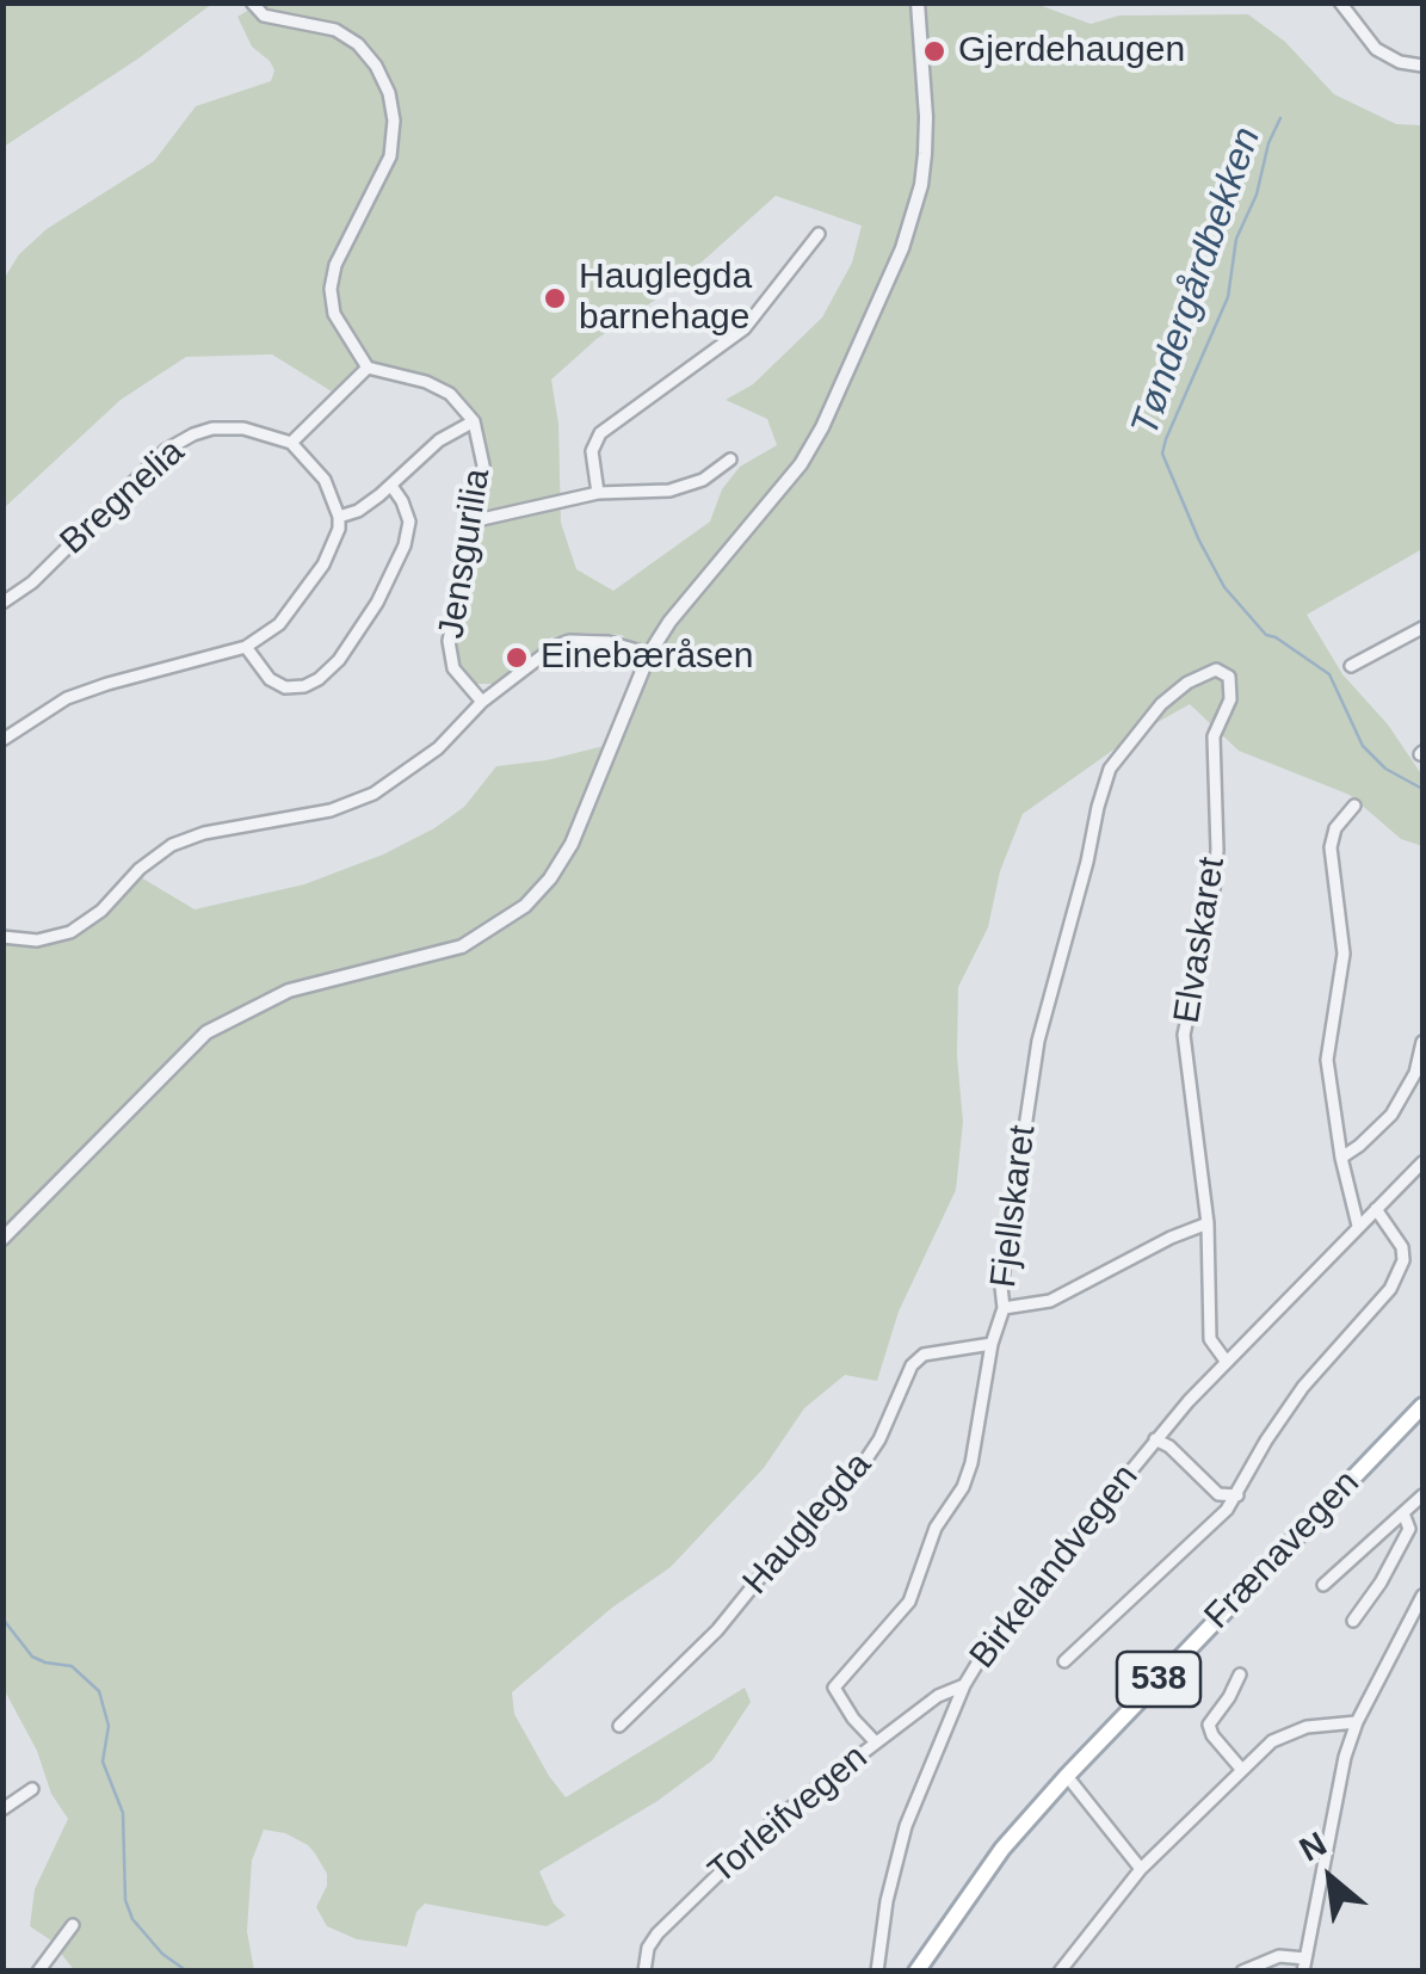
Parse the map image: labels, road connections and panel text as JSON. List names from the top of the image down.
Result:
{
  "streets": {
    "main road": ["Frænavegen", "538"],
    "street": [
      "Bregnelia",
      "Jensgurilia",
      "Elvaskaret",
      "Fjellskaret",
      "Hauglegda",
      "Birkelandvegen",
      "Torleifvegen"
    ]
  },
  "crossings": [
    ["Elvaskaret", "Fjellskaret"],
    ["Elvaskaret", "Birkelandvegen"],
    ["Fjellskaret", "Hauglegda"],
    ["Fjellskaret", "Torleifvegen"],
    ["Birkelandvegen", "Torleifvegen"]
  ],
  "water": ["Tøndergårdbekken"],
  "places": ["Gjerdehaugen", "Hauglegda barnehage", "Einebæråsen"],
  "north": "top left"
}
